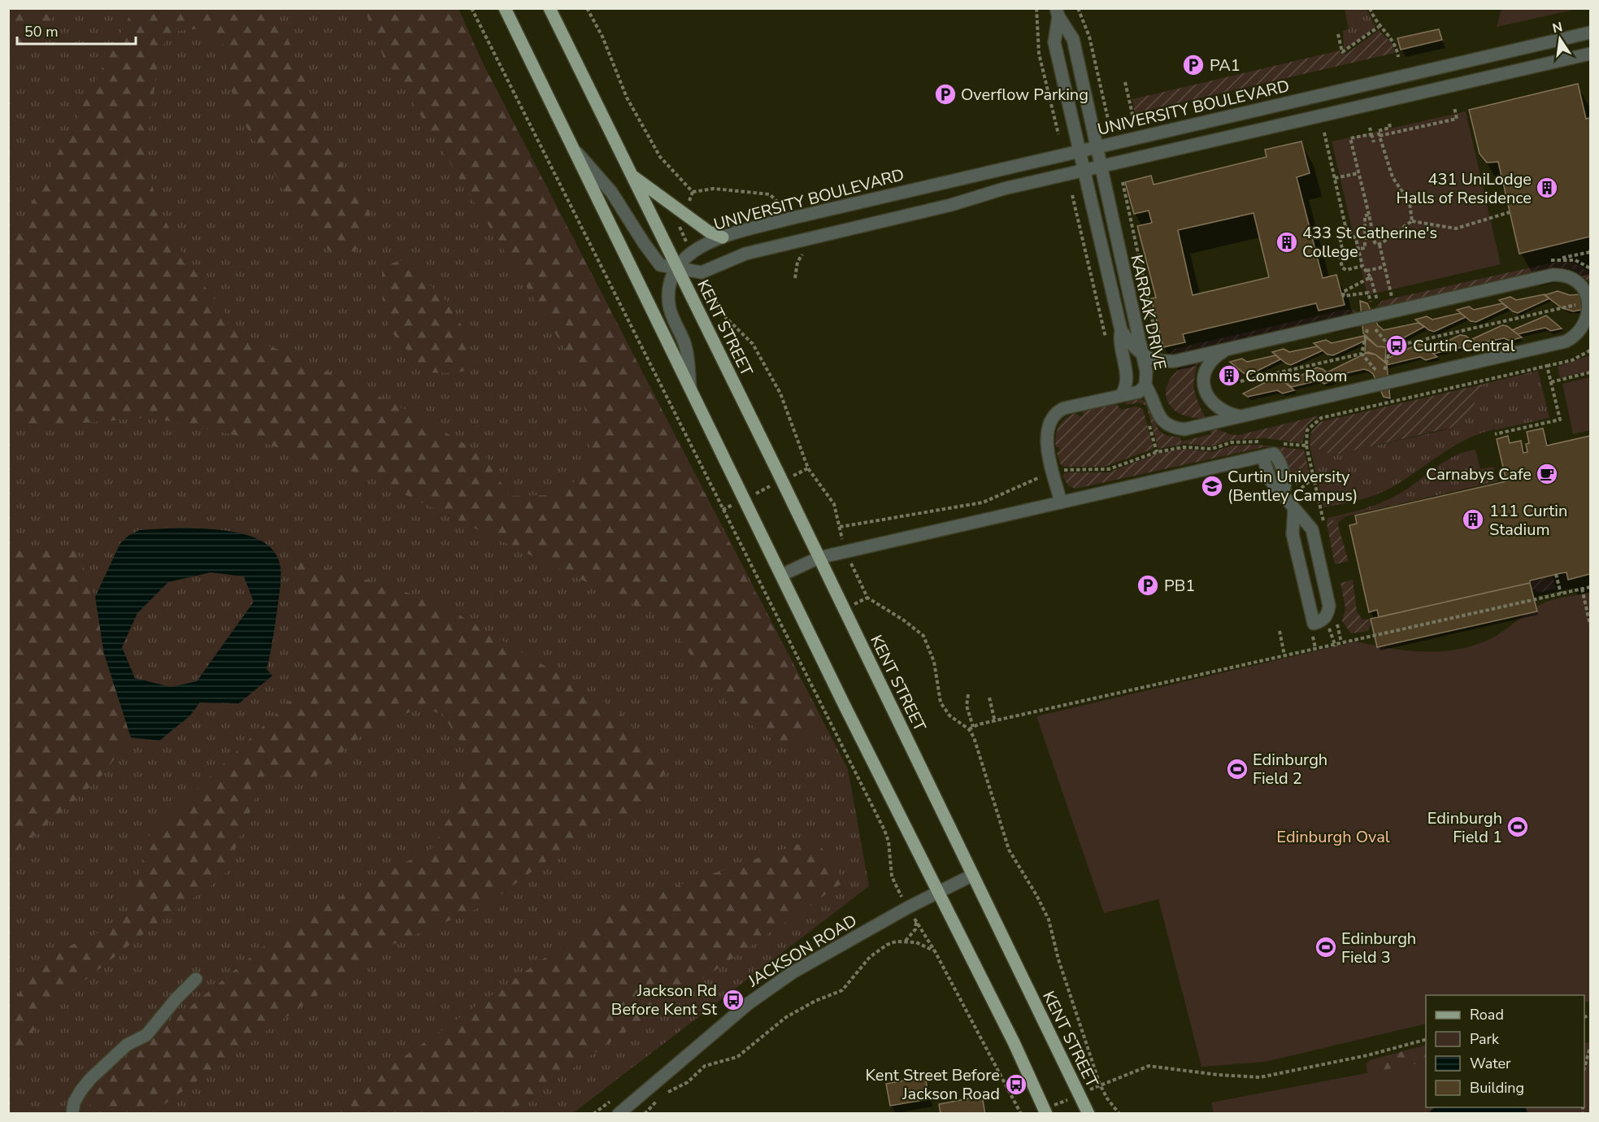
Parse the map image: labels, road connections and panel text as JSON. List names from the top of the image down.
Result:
{
  "streets": {
    "main road": ["KENT STREET"],
    "street": ["UNIVERSITY BOULEVARD", "KARRAK DRIVE", "JACKSON ROAD"]
  },
  "crossings": [
    ["UNIVERSITY BOULEVARD", "KARRAK DRIVE"],
    ["UNIVERSITY BOULEVARD", "KENT STREET"],
    ["KENT STREET", "JACKSON ROAD"]
  ],
  "parks": ["Edinburgh Oval"],
  "places": {
    "parking": ["PA1", "Overflow Parking", "PB1"],
    "building": [
      "431 UniLodge Halls of Residence",
      "433 St Catherine's College",
      "Comms Room",
      "111 Curtin Stadium"
    ],
    "bus stop": ["Curtin Central", "Jackson Rd Before Kent St", "Kent Street Before Jackson Road"],
    "cafe": ["Carnabys Cafe"],
    "school or university": ["Curtin University (Bentley Campus)"],
    "sports": ["Edinburgh Field 2", "Edinburgh Field 1", "Edinburgh Field 3"]
  },
  "legend": [
    "Road",
    "Park",
    "Water",
    "Building"
  ],
  "scale_bar": "50 m",
  "north": "top"
}
